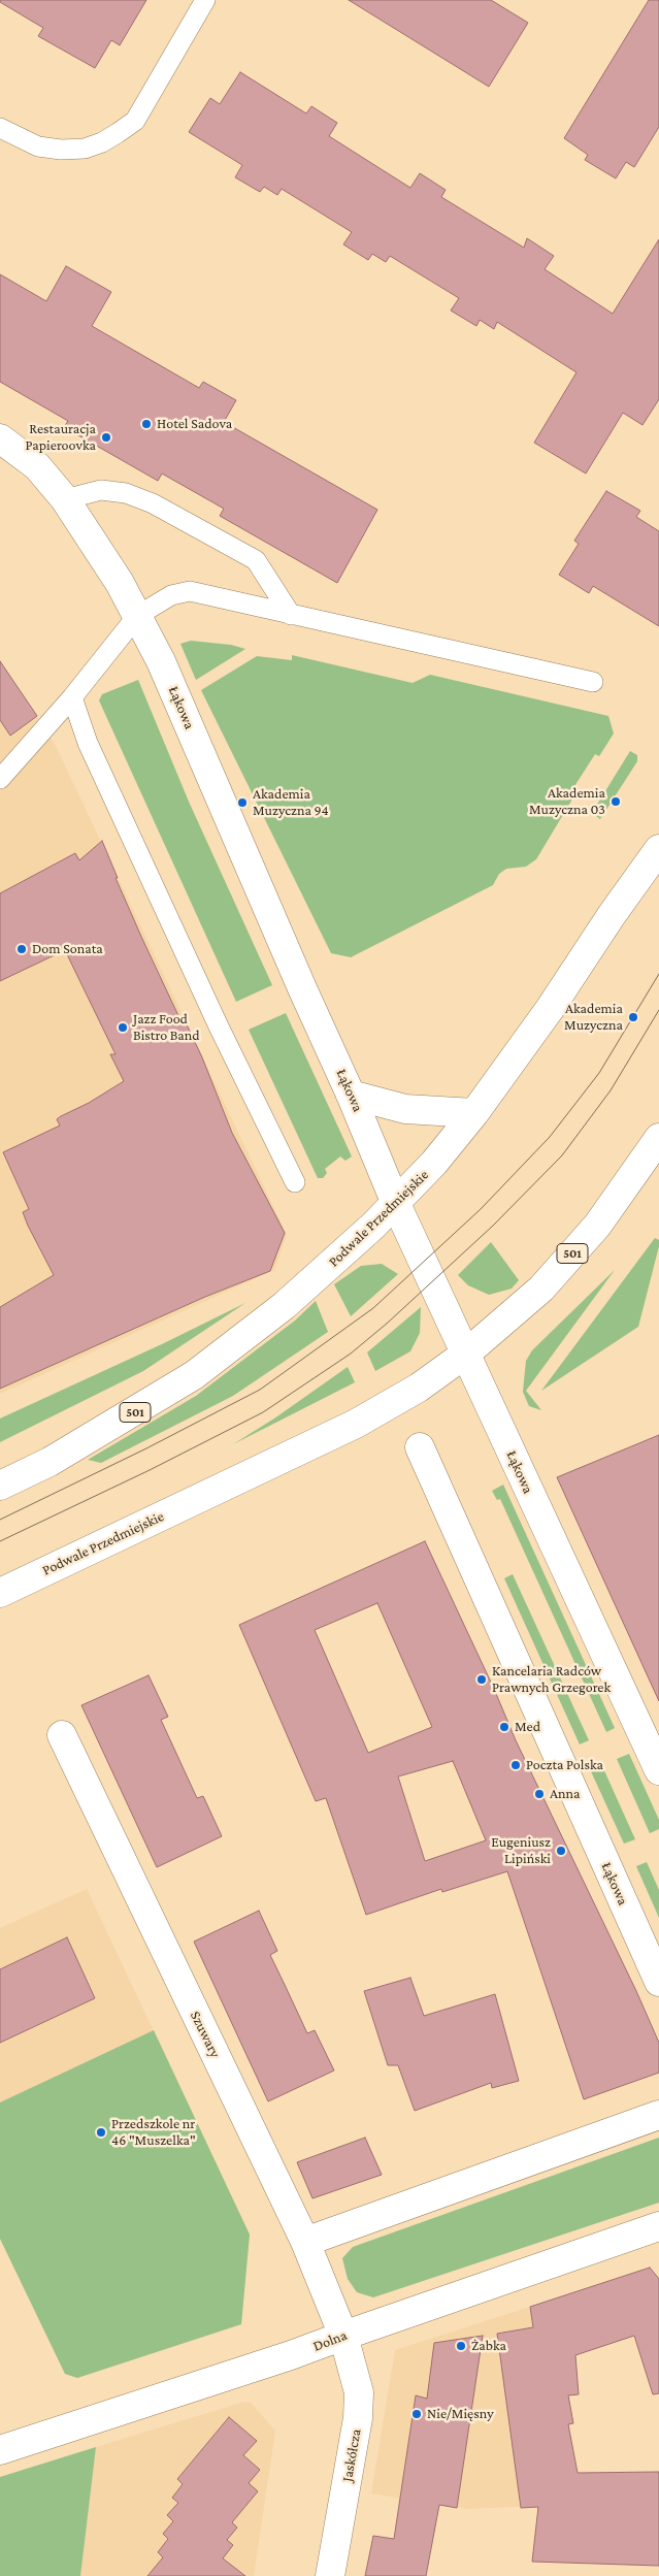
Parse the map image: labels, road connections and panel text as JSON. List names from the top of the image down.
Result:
{
  "streets": {
    "street": [
      "Łąkowa",
      "Podwale Przedmiejskie",
      "501",
      "Szuwary",
      "Dolna",
      "Jaskółcza"
    ]
  },
  "crossings": [
    ["Łąkowa", "Podwale Przedmiejskie"],
    ["Szuwary", "Dolna"],
    ["Szuwary", "Jaskółcza"],
    ["Dolna", "Jaskółcza"]
  ],
  "places": [
    "Hotel Sadova",
    "Restauracja Papieroovka",
    "Akademia Muzyczna 03",
    "Akademia Muzyczna 94",
    "Dom Sonata",
    "Akademia Muzyczna",
    "Jazz Food Bistro Band",
    "Kancelaria Radców Prawnych Grzegorek",
    "Med",
    "Poczta Polska",
    "Anna",
    "Eugeniusz Lipiński",
    "Przedszkole nr 46 \"Muszelka\"",
    "Żabka",
    "Nie/Mięsny"
  ]
}
